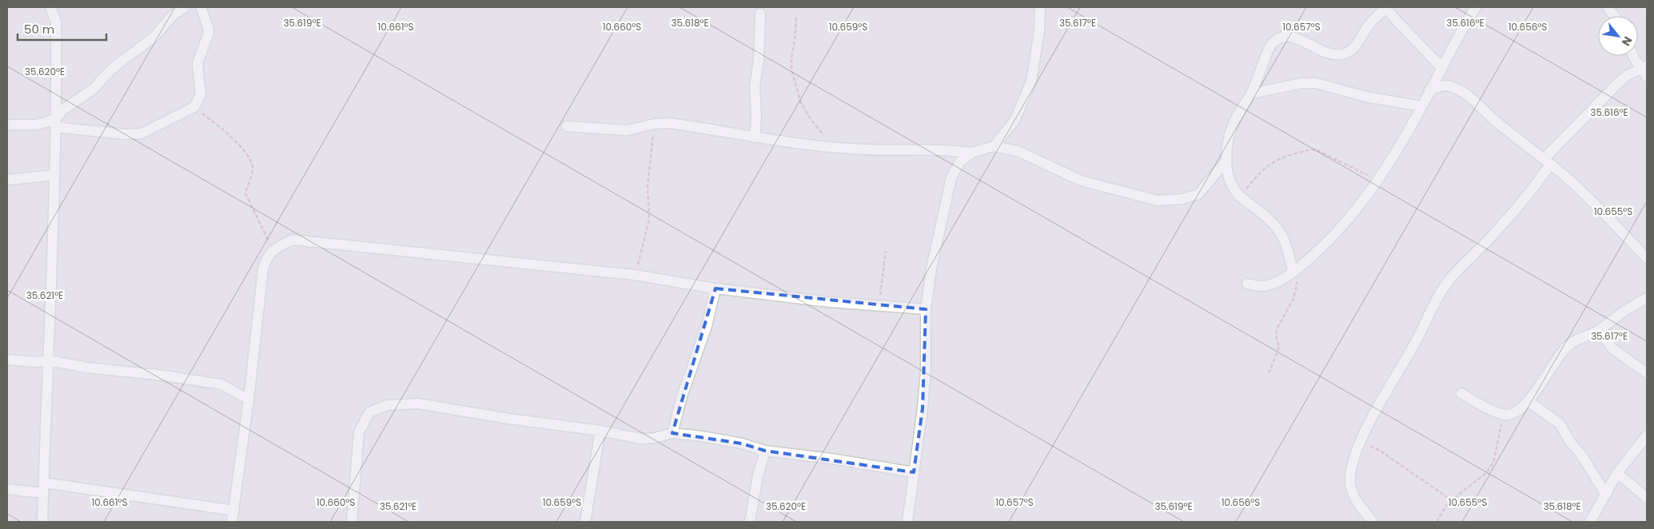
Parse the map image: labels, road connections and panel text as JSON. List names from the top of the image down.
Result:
{
  "scale_bar": "50 m",
  "north": "bottom right",
  "coordinates": [
    "35.619°E",
    "35.618°E",
    "35.617°E",
    "35.616°E",
    "10.659°S",
    "10.656°S",
    "10.661°S",
    "10.660°S",
    "10.657°S",
    "35.620°E",
    "10.655°S",
    "35.621°E"
  ]
}
